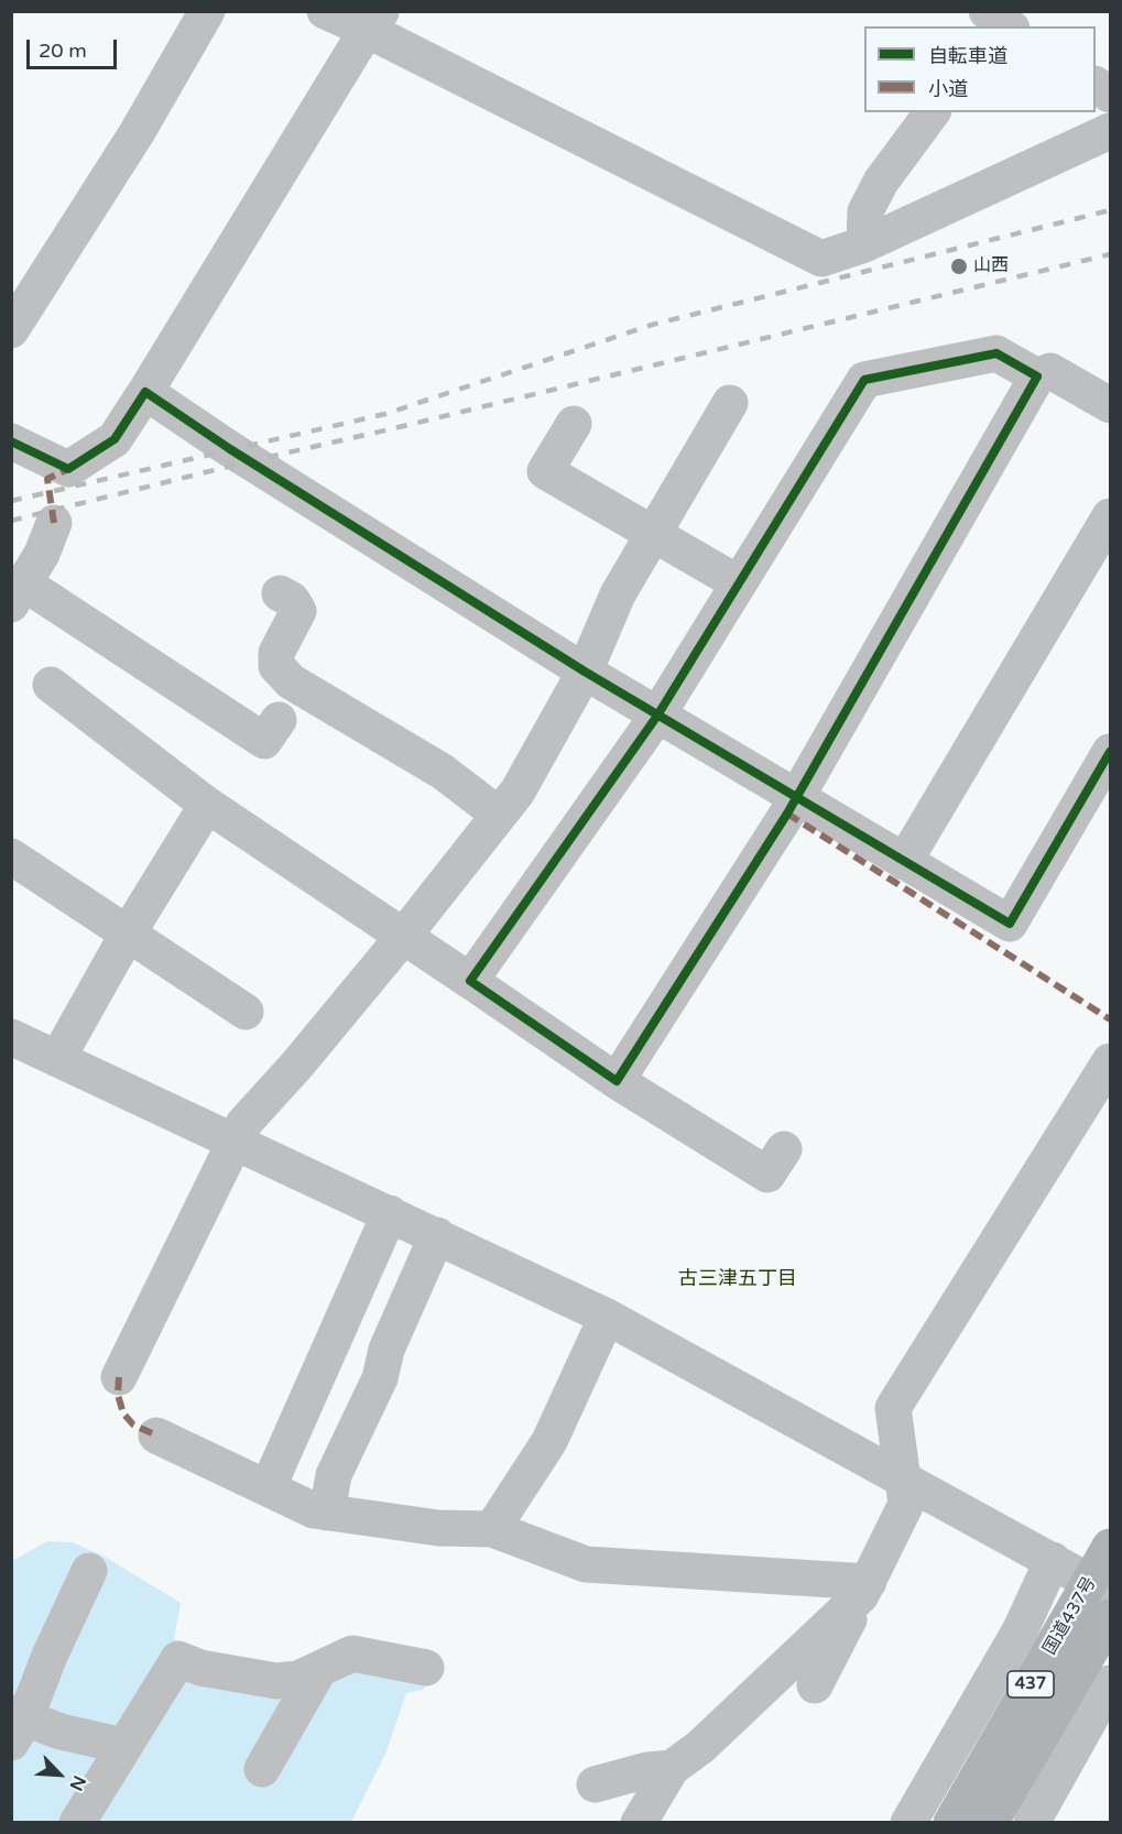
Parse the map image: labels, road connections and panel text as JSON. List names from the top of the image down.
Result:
{
  "streets": {
    "highway": ["国道437号", "437"]
  },
  "districts": ["古三津五丁目"],
  "places": ["山西"],
  "legend": ["自転車道", "小道"],
  "scale_bar": "20 m",
  "north": "bottom right"
}
